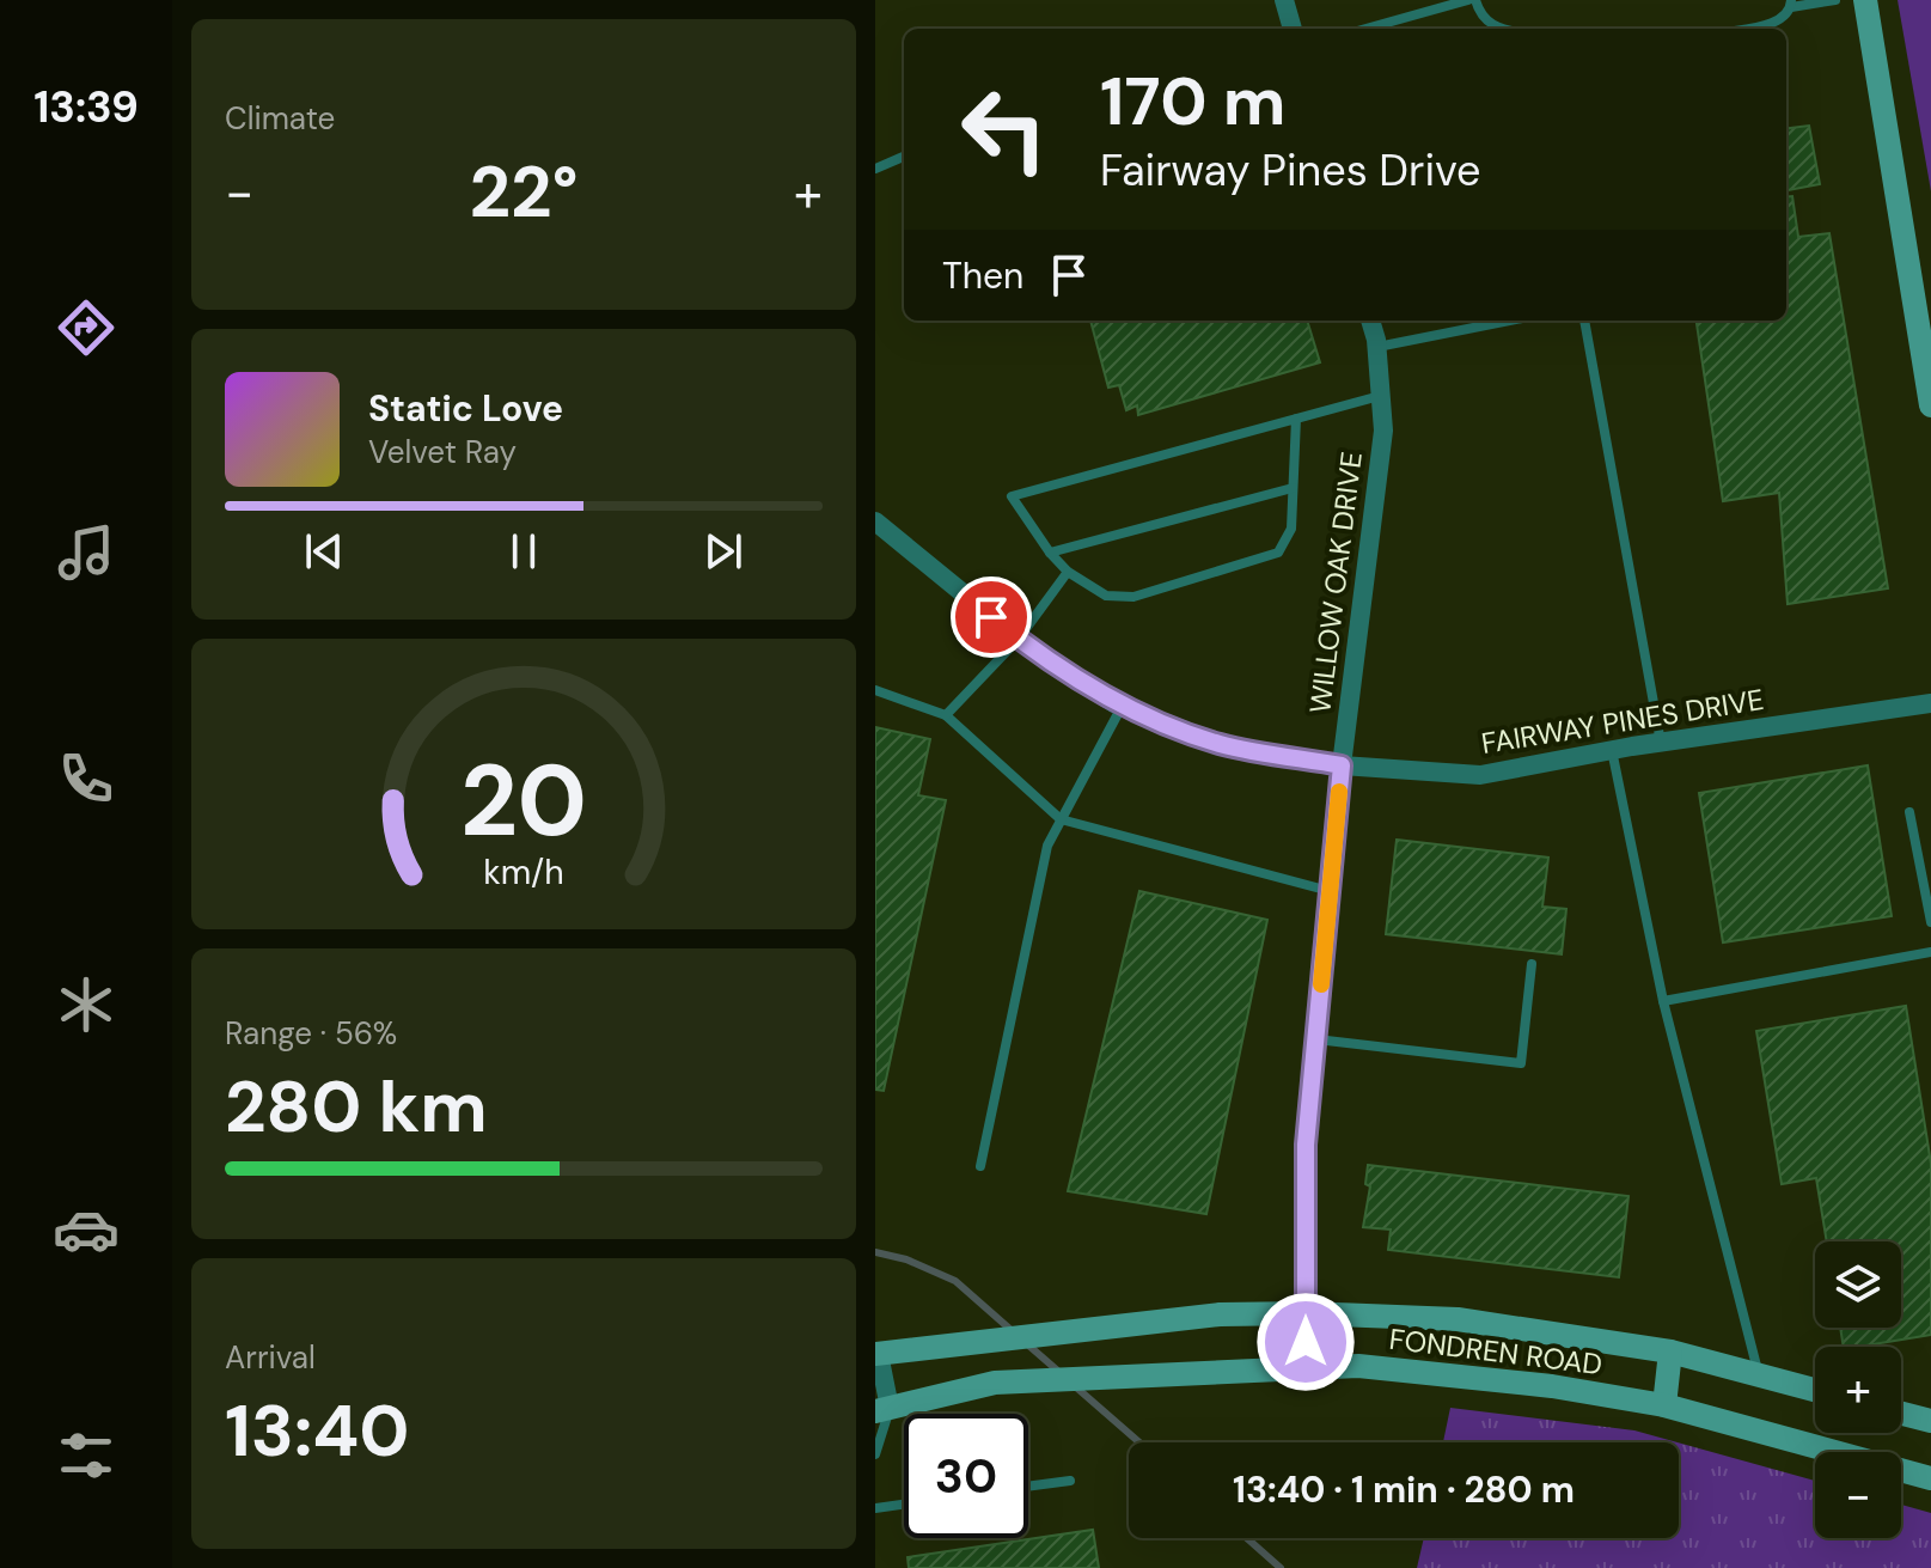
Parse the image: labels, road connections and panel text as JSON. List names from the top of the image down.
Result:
{
  "streets": {
    "main road": ["FONDREN ROAD"],
    "street": ["WILLOW OAK DRIVE", "FAIRWAY PINES DRIVE"]
  },
  "crossings": [
    ["WILLOW OAK DRIVE", "FAIRWAY PINES DRIVE"],
    ["WILLOW OAK DRIVE", "FONDREN ROAD"]
  ],
  "page": {
    "tabs": "13:39",
    "tile": [
      "Climate",
      ["Range · 56%", "280 km"],
      ["Arrival", "13:40"]
    ],
    "turn": ["170 m", "Fairway Pines Drive"],
    "heat": ["−", "22°", "+"],
    "then": "Then",
    "song": ["Static Love", "Velvet Ray"],
    "map_buttons": ["+", "−"],
    "limit": "30",
    "trip": "13:40 · 1 min · 280 m",
    "gauge": ["20", "km/h"]
  }
}
